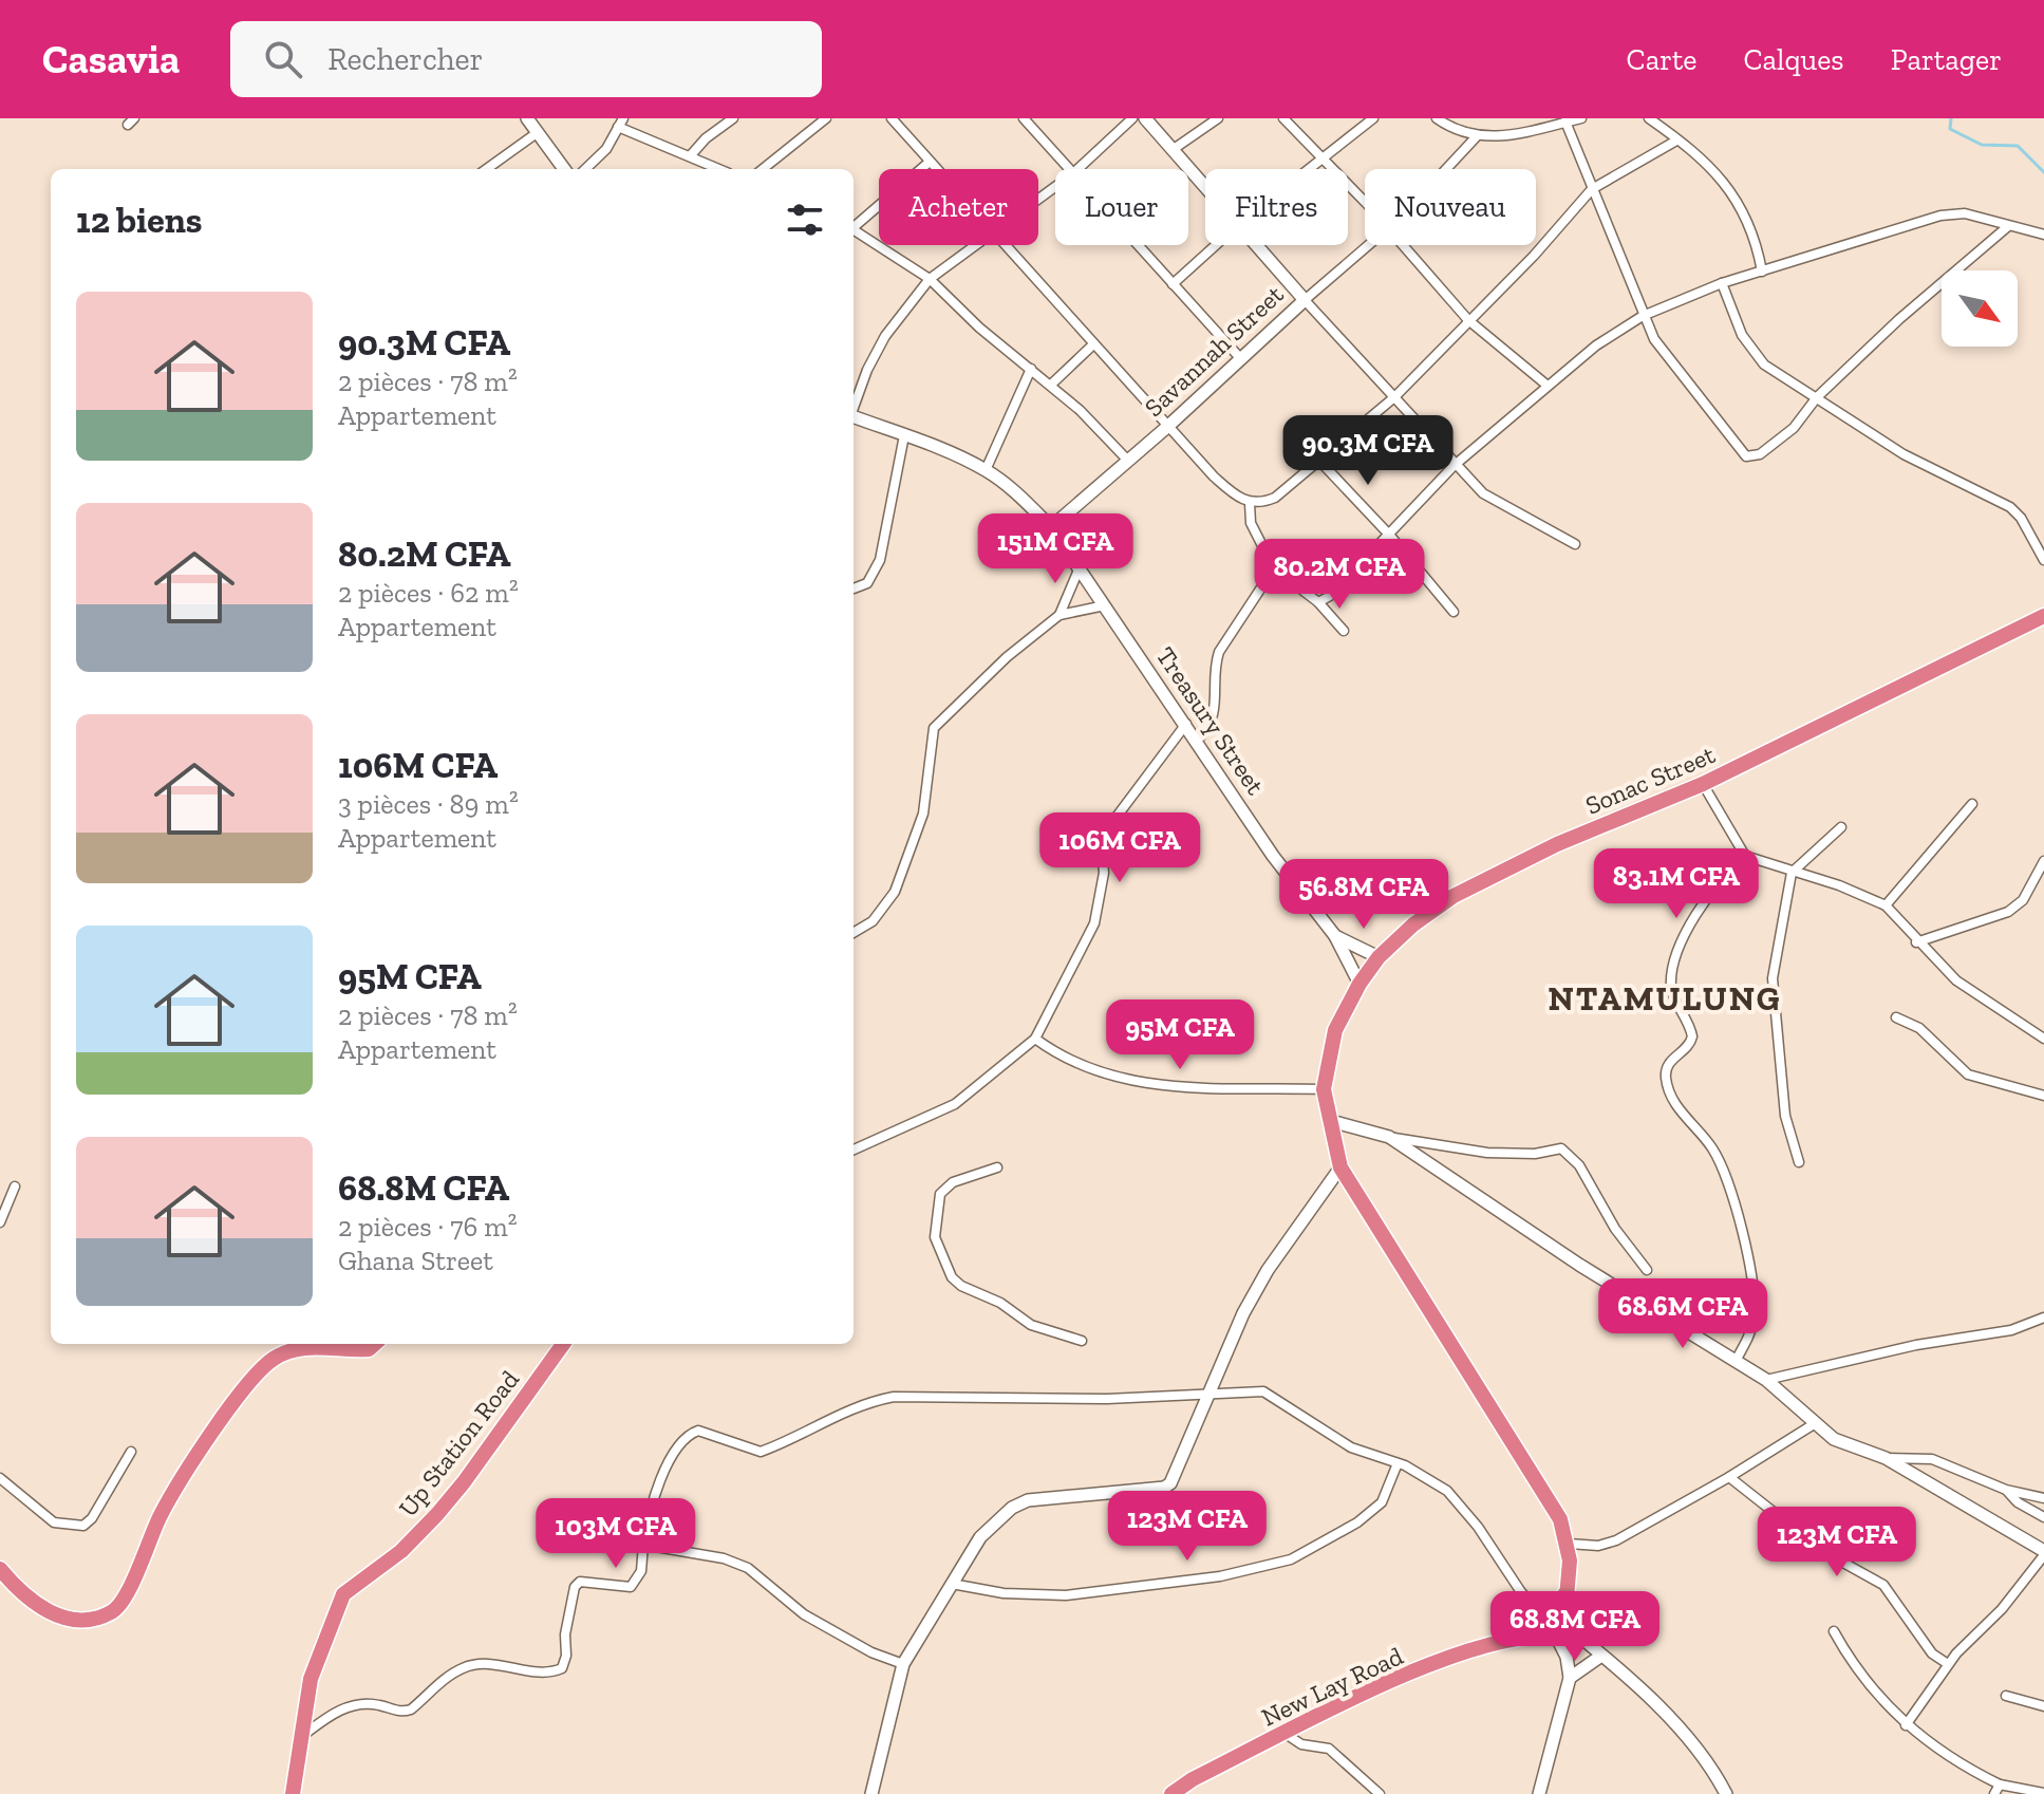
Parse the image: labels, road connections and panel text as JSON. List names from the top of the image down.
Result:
{
  "streets": {
    "highway": ["Sonac Street", "Up Station Road", "New Lay Road"],
    "street": ["Savannah Street", "Treasury Street"]
  },
  "crossings": [
    ["Savannah Street", "Treasury Street"],
    ["Treasury Street", "Sonac Street"]
  ],
  "districts": ["NTAMULUNG"],
  "north": "bottom right",
  "page": {
    "header": "Casavia",
    "search": "Rechercher",
    "nav": ["Carte", "Calques", "Partager"],
    "chip": [
      "Acheter",
      "Louer",
      "Filtres",
      "Nouveau"
    ],
    "heading": "12 biens",
    "list": [
      {
        "name": "90.3M CFA",
        "note": "2 pièces · 78 m² · Appartement"
      },
      {
        "name": "80.2M CFA",
        "note": "2 pièces · 62 m² · Appartement"
      },
      {
        "name": "106M CFA",
        "note": "3 pièces · 89 m² · Appartement"
      },
      {
        "name": "95M CFA",
        "note": "2 pièces · 78 m² · Appartement"
      },
      {
        "name": "68.8M CFA",
        "note": "2 pièces · 76 m² · Ghana Street"
      }
    ],
    "price": [
      "90.3M CFA",
      "151M CFA",
      "80.2M CFA",
      "106M CFA",
      "83.1M CFA",
      "56.8M CFA",
      "95M CFA",
      "68.6M CFA",
      "123M CFA",
      "103M CFA",
      "123M CFA",
      "68.8M CFA"
    ]
  }
}
